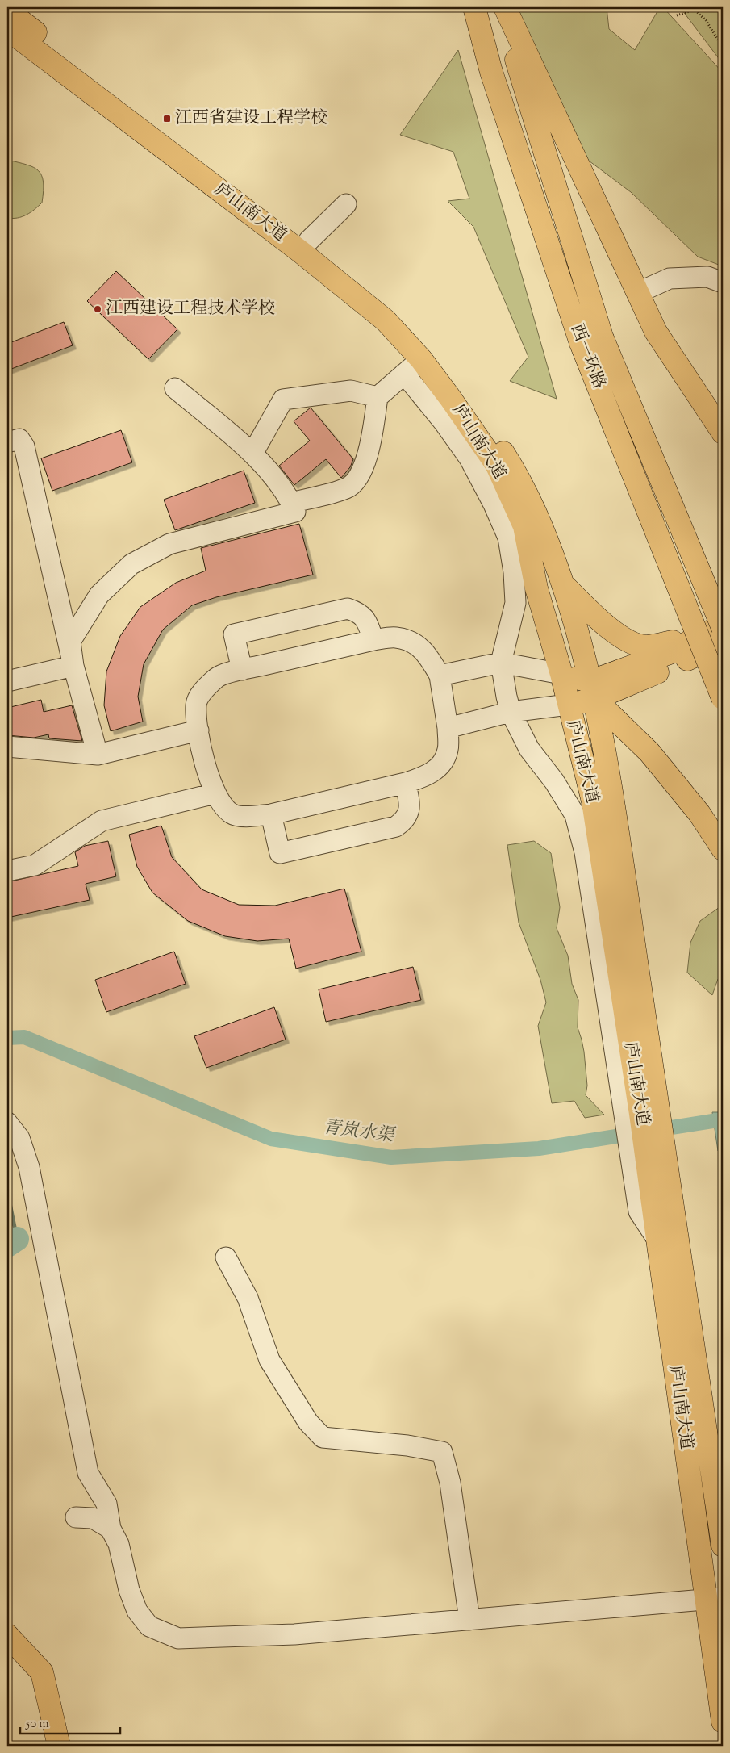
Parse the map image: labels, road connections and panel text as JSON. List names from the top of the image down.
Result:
{
  "streets": {
    "main road": ["庐山南大道", "西一环路"]
  },
  "water": ["青岚水渠"],
  "places": {
    "transit": ["江西省建设工程学校"],
    "other": ["江西建设工程技术学校"]
  },
  "scale_bar": "50 m"
}
